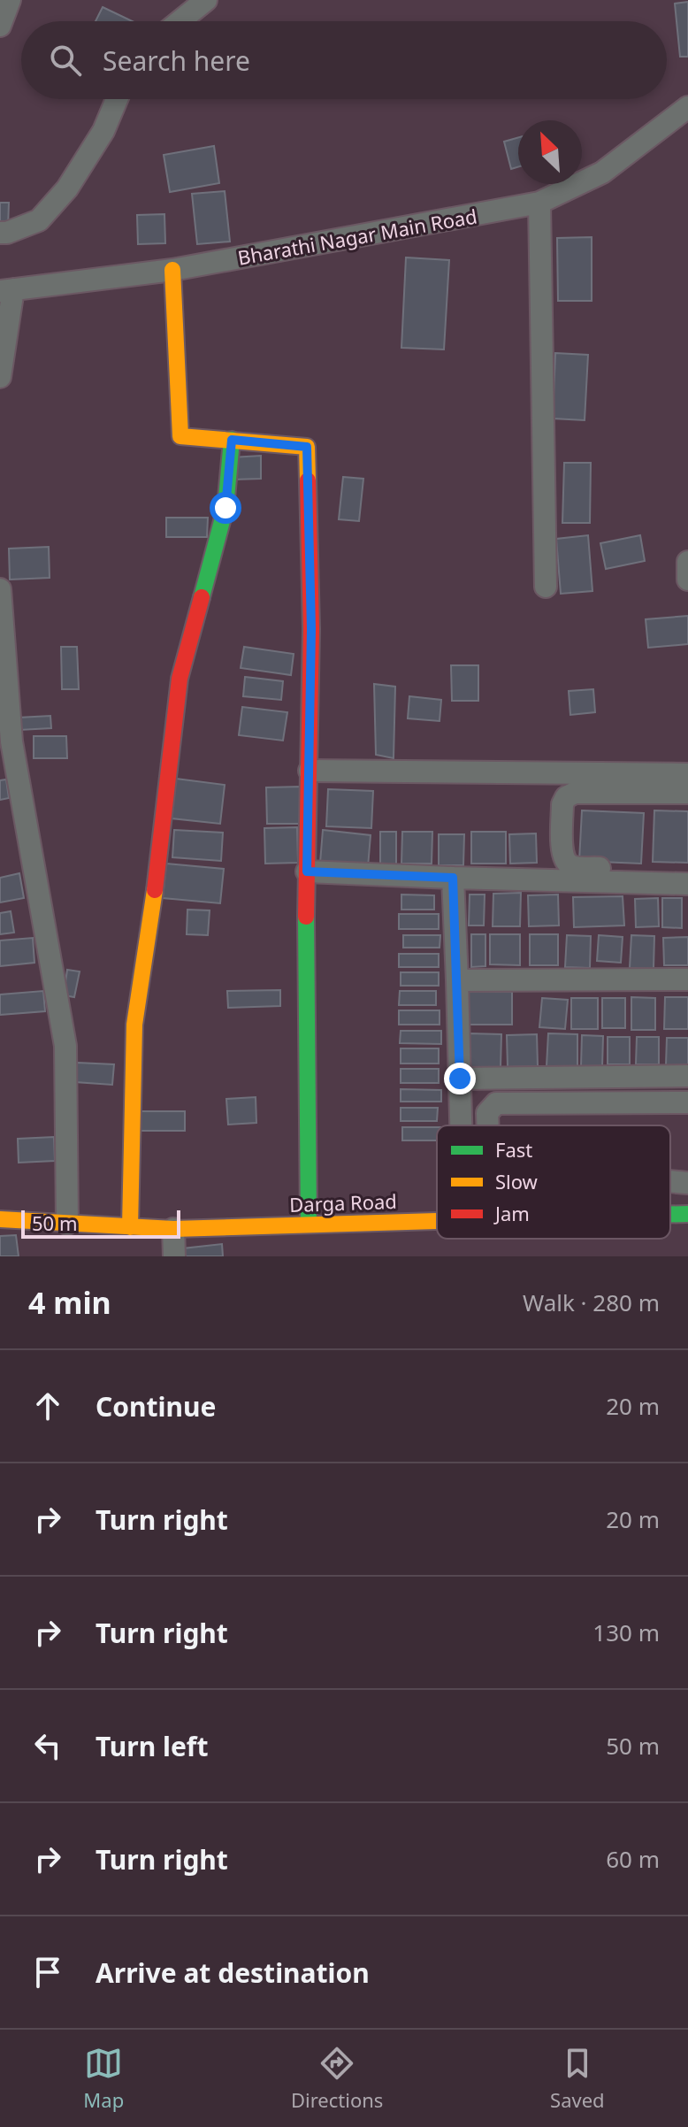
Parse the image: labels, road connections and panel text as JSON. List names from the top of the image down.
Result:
{
  "streets": {
    "street": ["Bharathi Nagar Main Road", "Darga Road"]
  },
  "legend": ["Fast", "Slow", "Jam"],
  "scale_bar": "50 m",
  "north": "top left",
  "page": {
    "search": "Search here",
    "scale": "50 m",
    "heading": ["4 min", "Walk · 280 m"],
    "list": [
      ["Continue", "20 m"],
      ["Turn right", "20 m"],
      ["Turn right", "130 m"],
      ["Turn left", "50 m"],
      ["Turn right", "60 m"],
      "Arrive at destination"
    ],
    "nav": ["Map", "Directions", "Saved"]
  }
}
